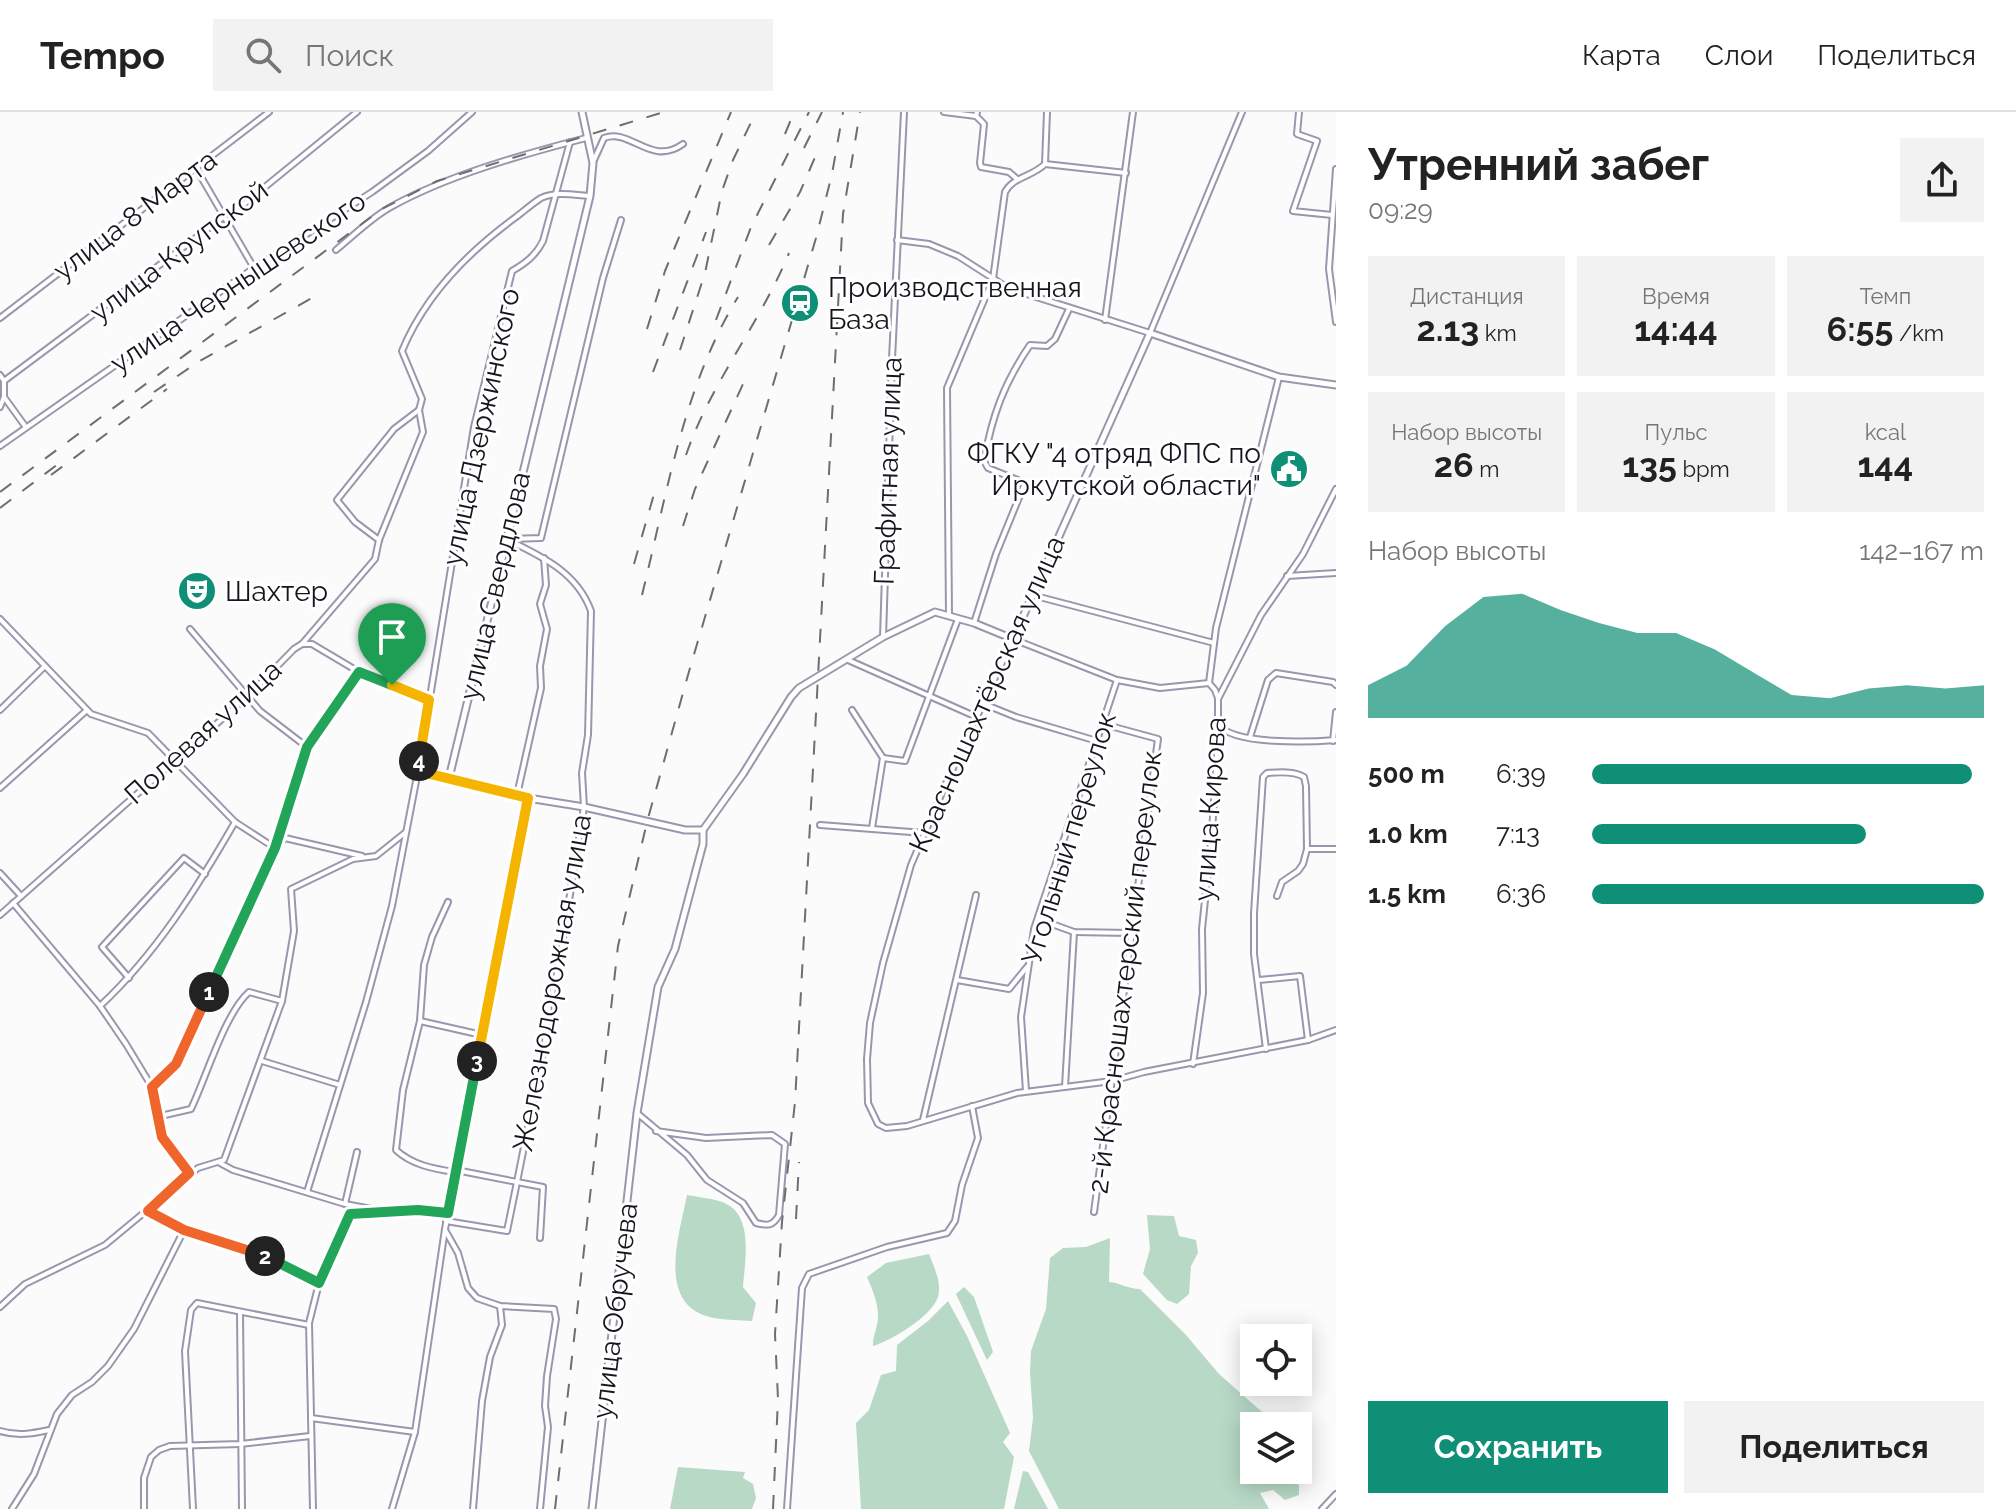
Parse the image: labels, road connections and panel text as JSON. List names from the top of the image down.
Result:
{
  "streets": {
    "street": [
      "улица 8 Марта",
      "улица Крупской",
      "улица Чернышевского",
      "улица Дзержинского",
      "Графитная улица",
      "улица Свердлова",
      "Красношахтёрская улица",
      "Полевая улица",
      "улица Кирова",
      "Угольный переулок",
      "2-й Красношахтерский переулок",
      "Железнодорожная улица",
      "улица Обручева"
    ]
  },
  "crossings": [
    ["улица Дзержинского", "Полевая улица"],
    ["улица Свердлова", "Железнодорожная улица"],
    ["Угольный переулок", "2-й Красношахтерский переулок"]
  ],
  "places": {
    "station": ["Производственная База"],
    "public building": ["ФГКУ \"4 отряд ФПС по Иркутской области\""],
    "theatre": ["Шахтер"]
  },
  "page": {
    "header": "Tempo",
    "search": "Поиск",
    "nav": ["Карта", "Слои", "Поделиться"],
    "heading": ["Утренний забег", "09:29"],
    "stats": [
      ["Дистанция", "2.13 km"],
      ["Время", "14:44"],
      ["Темп", "6:55 /km"],
      ["Набор высоты", "26 m"],
      ["Пульс", "135 bpm"],
      ["kcal", "144"]
    ],
    "chart": ["Набор высоты", "142–167 m"],
    "pins": [
      "4",
      "1",
      "3",
      "2"
    ],
    "list": [
      {
        "name": "500 m",
        "note": "6:39"
      },
      {
        "name": "1.0 km",
        "note": "7:13"
      },
      {
        "name": "1.5 km",
        "note": "6:36"
      }
    ],
    "buttons": ["Сохранить", "Поделиться"]
  }
}
